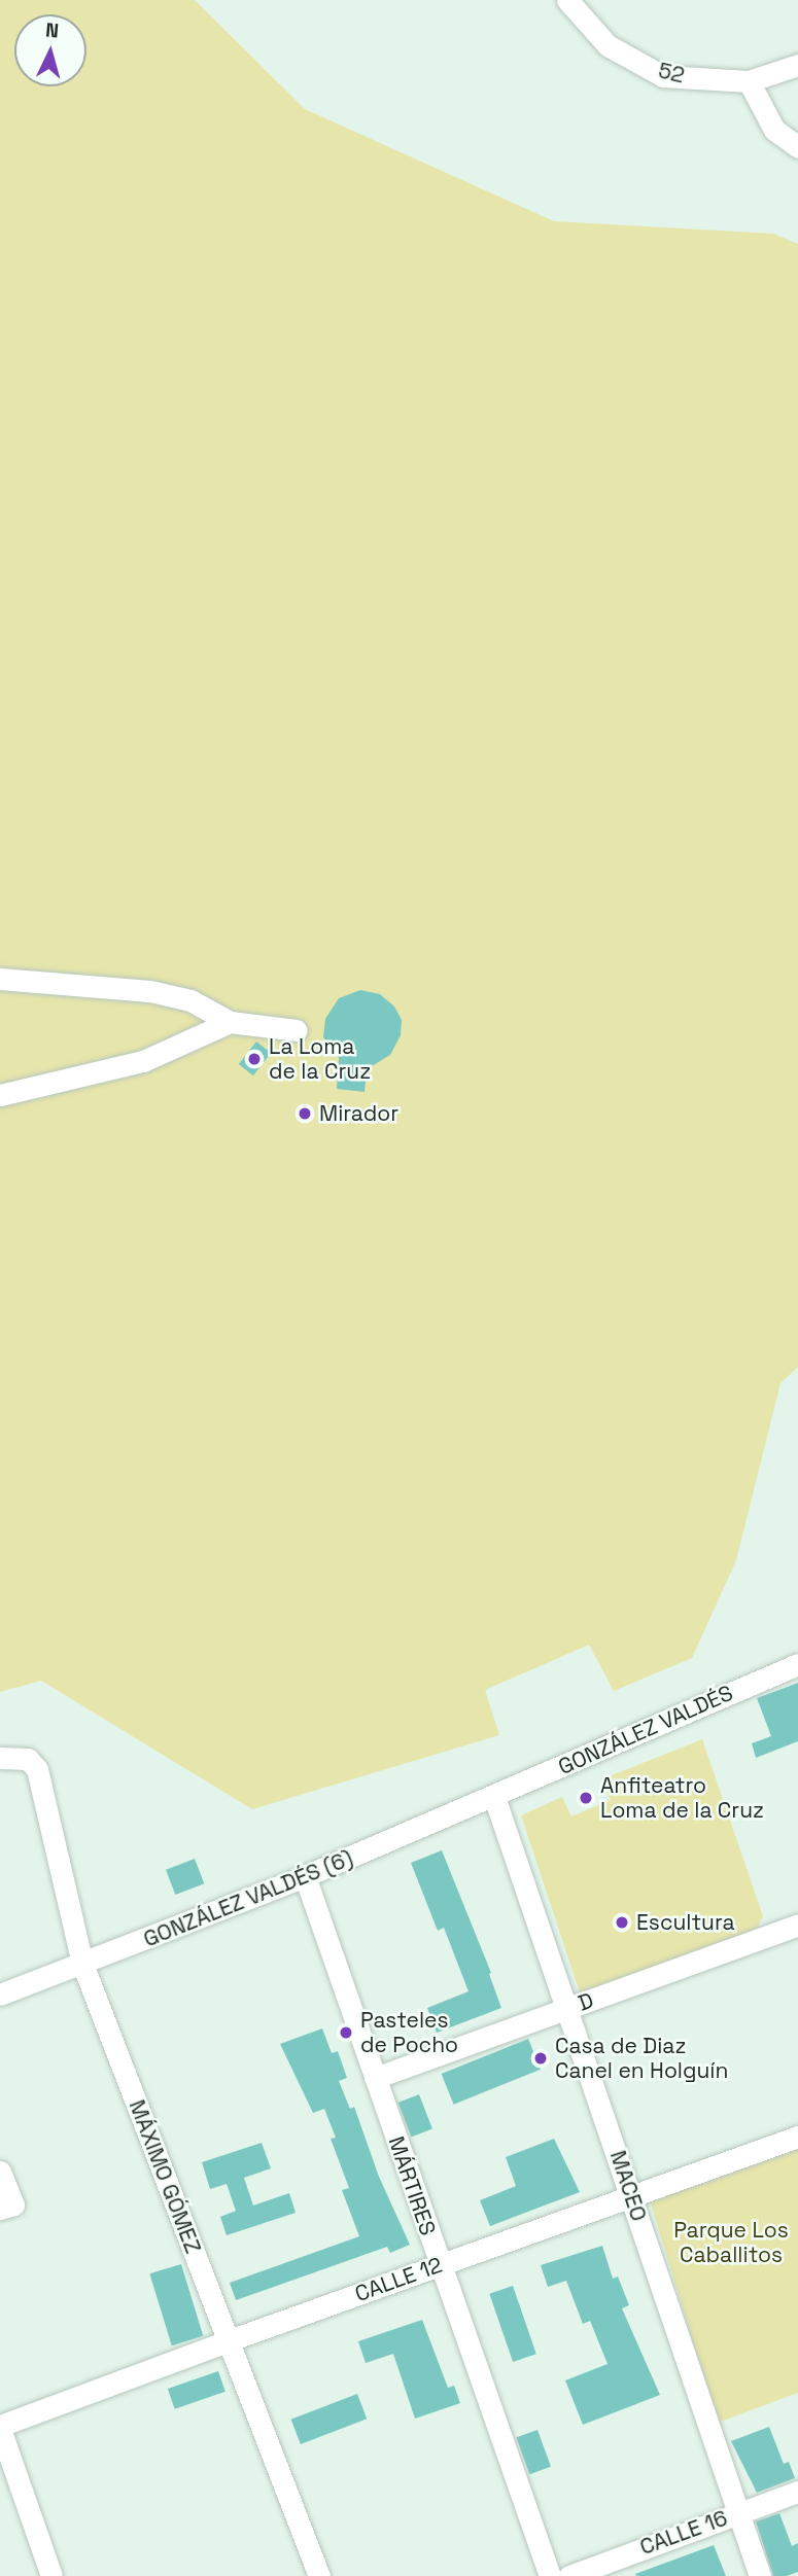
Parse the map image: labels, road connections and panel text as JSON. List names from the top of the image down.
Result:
{
  "streets": {
    "street": [
      "52",
      "GONZÁLEZ VALDÉS",
      "GONZÁLEZ VALDÉS (6)",
      "D",
      "MÁXIMO GÓMEZ",
      "MÁRTIRES",
      "MACEO",
      "CALLE 12",
      "CALLE 16"
    ]
  },
  "crossings": [
    ["GONZÁLEZ VALDÉS", "GONZÁLEZ VALDÉS (6)"],
    ["GONZÁLEZ VALDÉS", "MACEO"],
    ["GONZÁLEZ VALDÉS (6)", "MÁXIMO GÓMEZ"],
    ["GONZÁLEZ VALDÉS (6)", "MÁRTIRES"],
    ["GONZÁLEZ VALDÉS (6)", "MACEO"],
    ["D", "MÁRTIRES"],
    ["D", "MACEO"],
    ["MÁXIMO GÓMEZ", "CALLE 12"],
    ["MÁRTIRES", "CALLE 12"],
    ["MACEO", "CALLE 12"],
    ["MACEO", "CALLE 16"]
  ],
  "parks": ["Parque Los Caballitos"],
  "places": [
    "La Loma de la Cruz",
    "Mirador",
    "Anfiteatro Loma de la Cruz",
    "Escultura",
    "Pasteles de Pocho",
    "Casa de Diaz Canel en Holguín"
  ],
  "north": "top"
}
